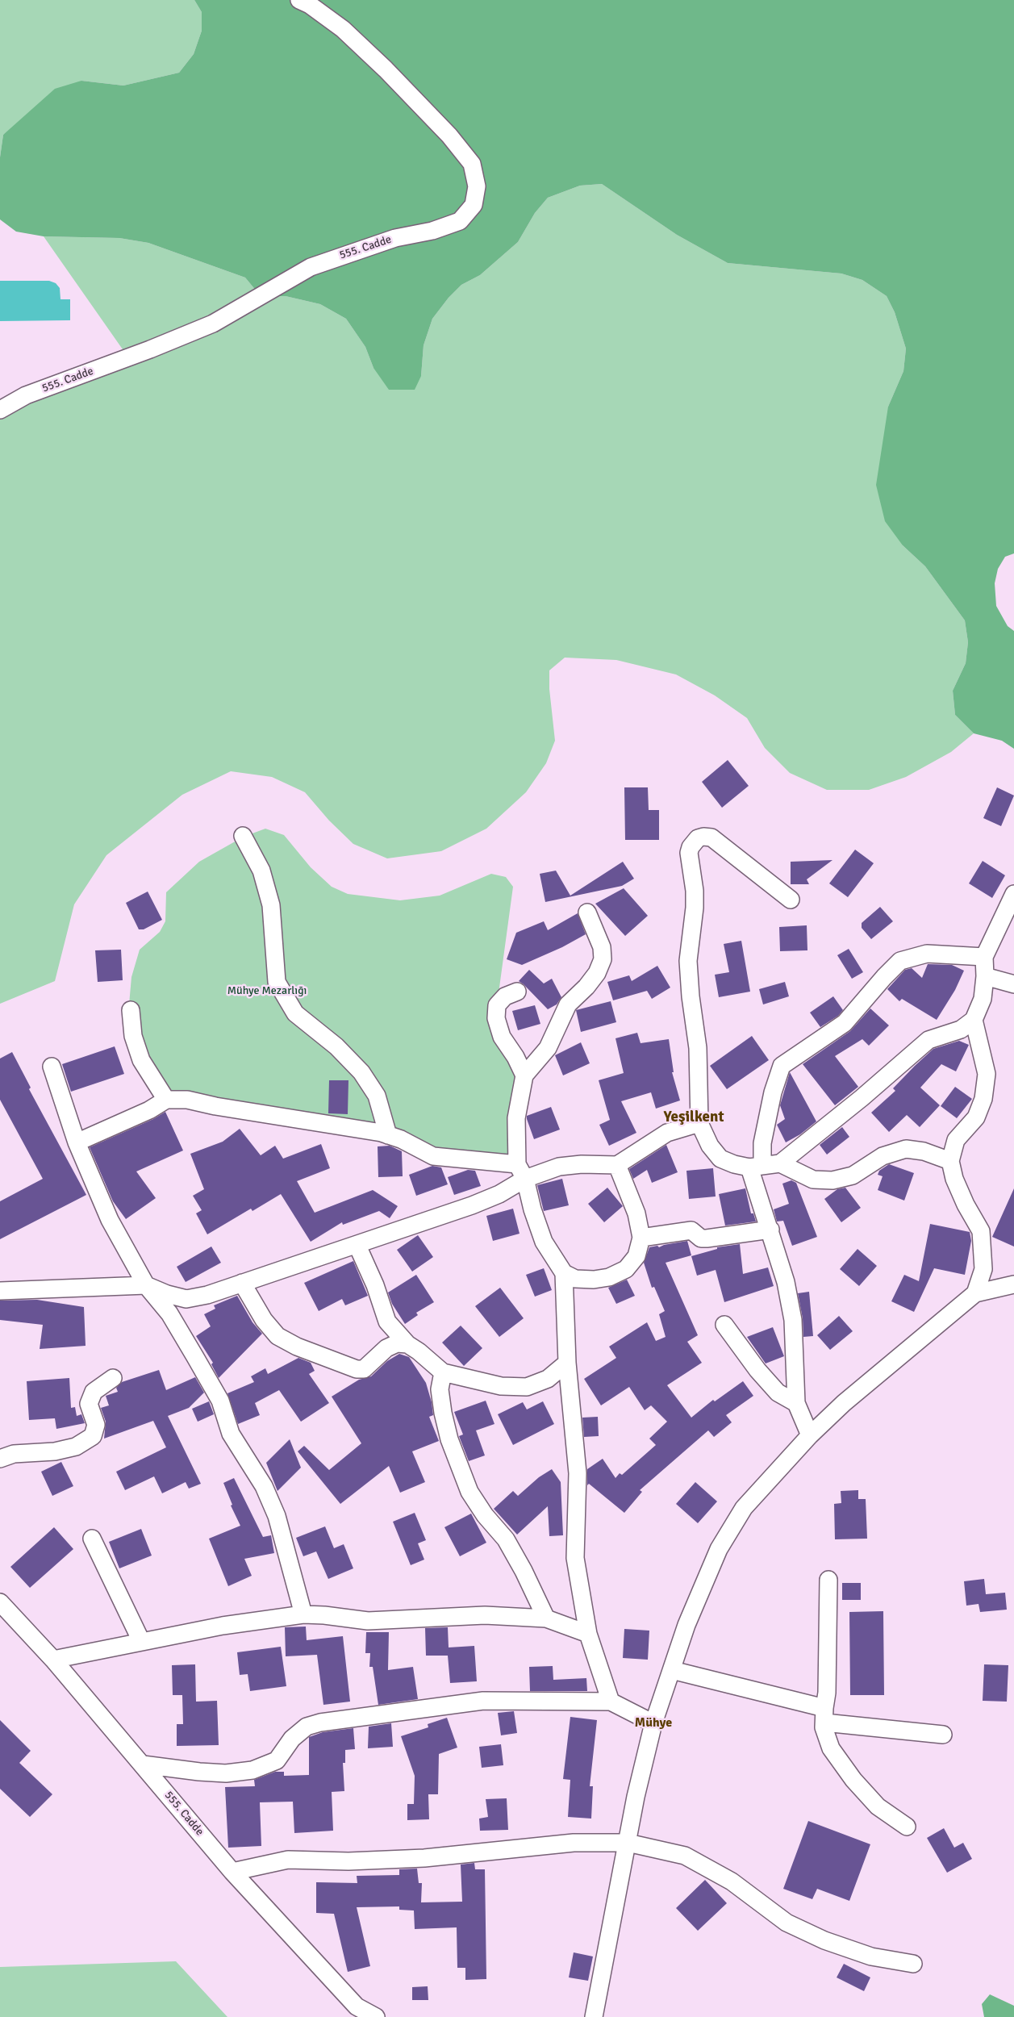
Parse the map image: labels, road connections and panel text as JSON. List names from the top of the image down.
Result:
{
  "streets": {
    "street": ["555. Cadde"]
  },
  "districts": ["Yeşilkent", "Mühye"],
  "parks": ["Mühye Mezarlığı"]
}
